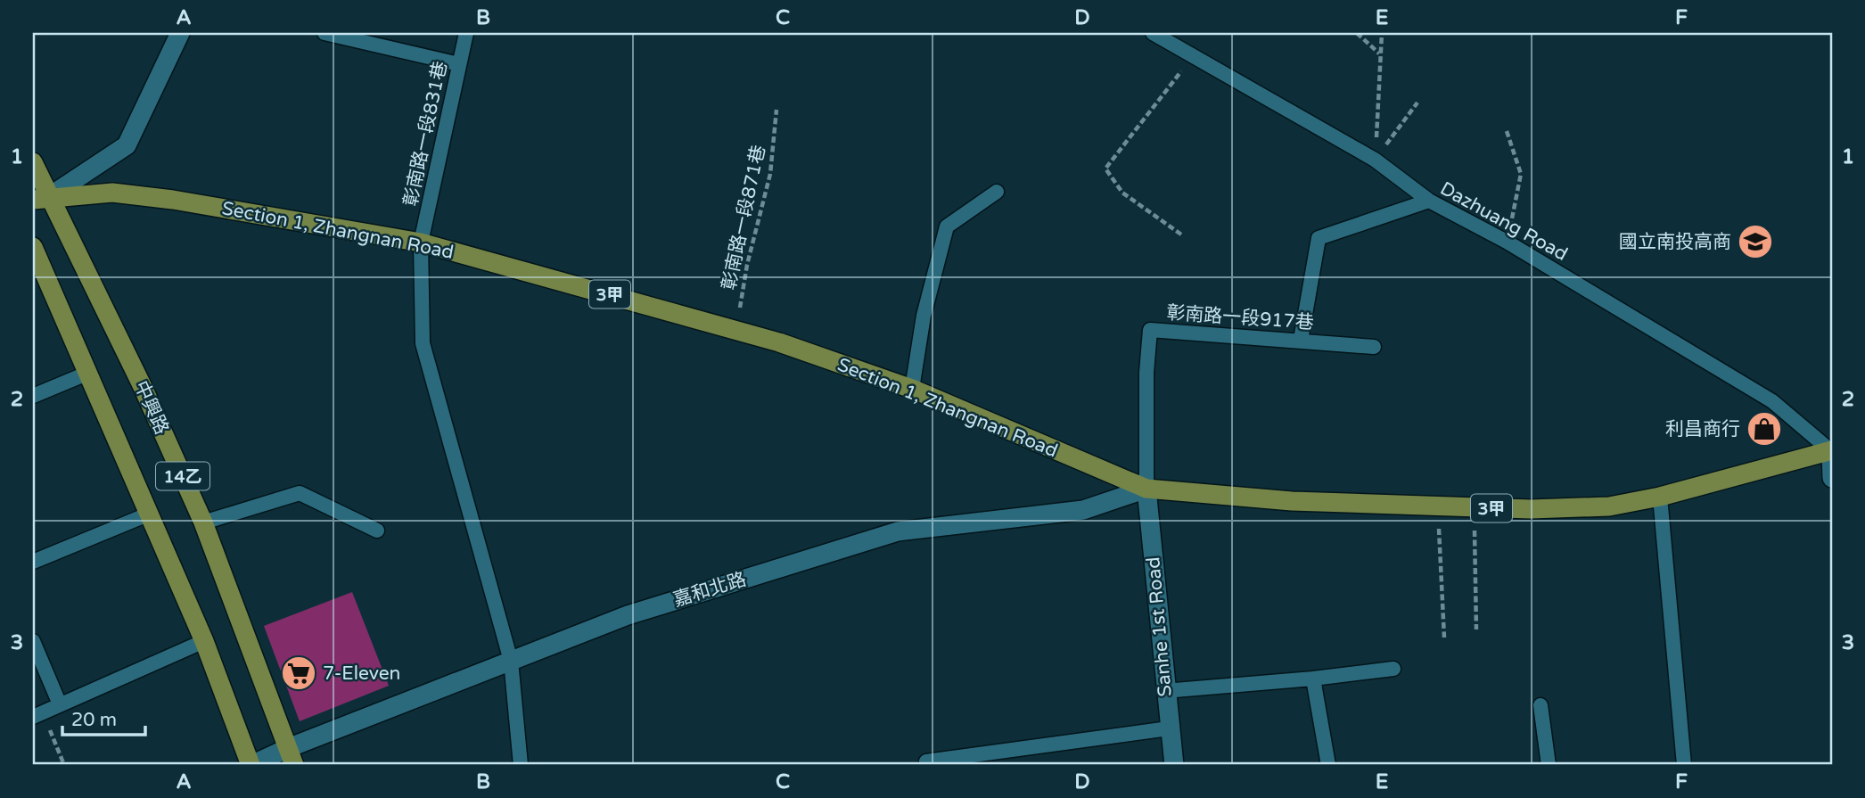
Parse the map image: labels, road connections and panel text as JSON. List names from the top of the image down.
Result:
{
  "streets": {
    "main road": [
      "Section 1, Zhangnan Road",
      "3甲",
      "中興路",
      "14乙"
    ],
    "street": ["嘉和北路", "Sanhe 1st Road"],
    "lane": ["彰南路一段831巷", "Dazhuang Road", "彰南路一段917巷"],
    "path": ["彰南路一段871巷"]
  },
  "crossings": [
    ["彰南路一段831巷", "Section 1, Zhangnan Road"],
    ["彰南路一段831巷", "嘉和北路"],
    ["彰南路一段871巷", "Section 1, Zhangnan Road"],
    ["Dazhuang Road", "Section 1, Zhangnan Road"],
    ["Section 1, Zhangnan Road", "彰南路一段917巷"],
    ["Section 1, Zhangnan Road", "中興路"],
    ["Section 1, Zhangnan Road", "嘉和北路"],
    ["Section 1, Zhangnan Road", "Sanhe 1st Road"],
    ["彰南路一段917巷", "嘉和北路"],
    ["彰南路一段917巷", "Sanhe 1st Road"],
    ["中興路", "嘉和北路"],
    ["14乙", "嘉和北路"],
    ["嘉和北路", "Sanhe 1st Road"]
  ],
  "places": {
    "school or university": ["國立南投高商"],
    "shop": ["利昌商行"],
    "supermarket": ["7-Eleven"]
  },
  "scale_bar": "20 m",
  "grid": {
    "columns": [
      "A",
      "B",
      "C",
      "D",
      "E",
      "F"
    ],
    "rows": ["1", "2", "3"]
  }
}
